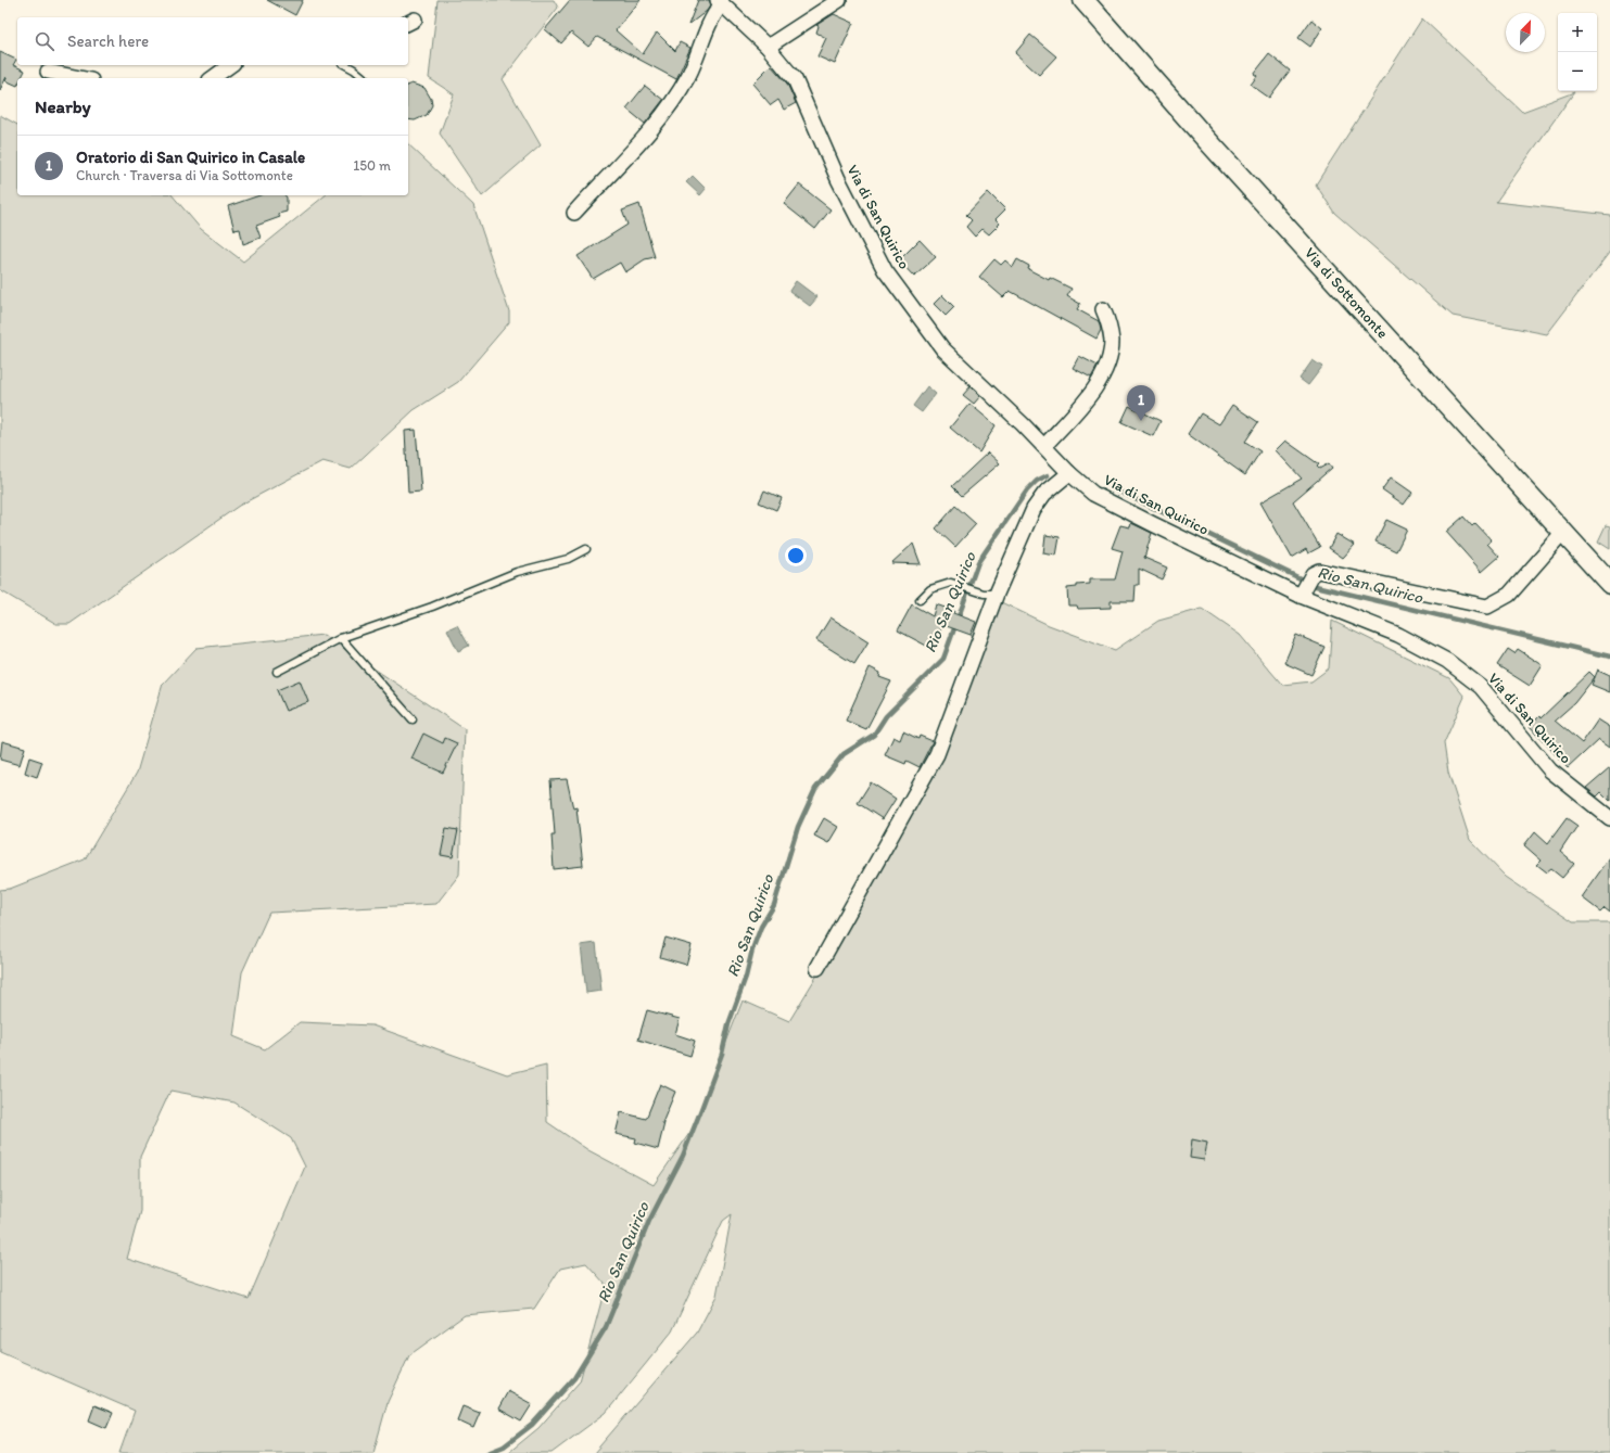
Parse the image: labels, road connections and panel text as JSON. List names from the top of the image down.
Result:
{
  "streets": {
    "main road": ["Via di Sottomonte"],
    "street": ["Via di San Quirico"]
  },
  "water": ["Rio San Quirico"],
  "north": "top right",
  "page": {
    "map_buttons": ["+", "−"],
    "search": "Search here",
    "heading": "Nearby",
    "list": [
      {
        "mark": "1",
        "name": "Oratorio di San Quirico in Casale",
        "note": "Church · Traversa di Via Sottomonte",
        "value": "150 m"
      }
    ],
    "pins": "1"
  }
}
